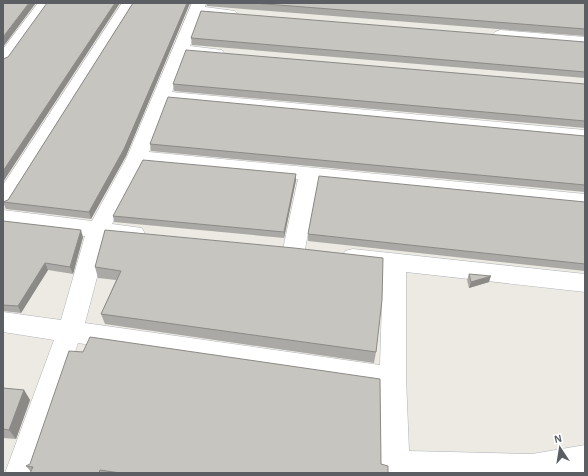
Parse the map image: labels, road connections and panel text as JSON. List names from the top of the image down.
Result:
{
  "north": "top"
}
